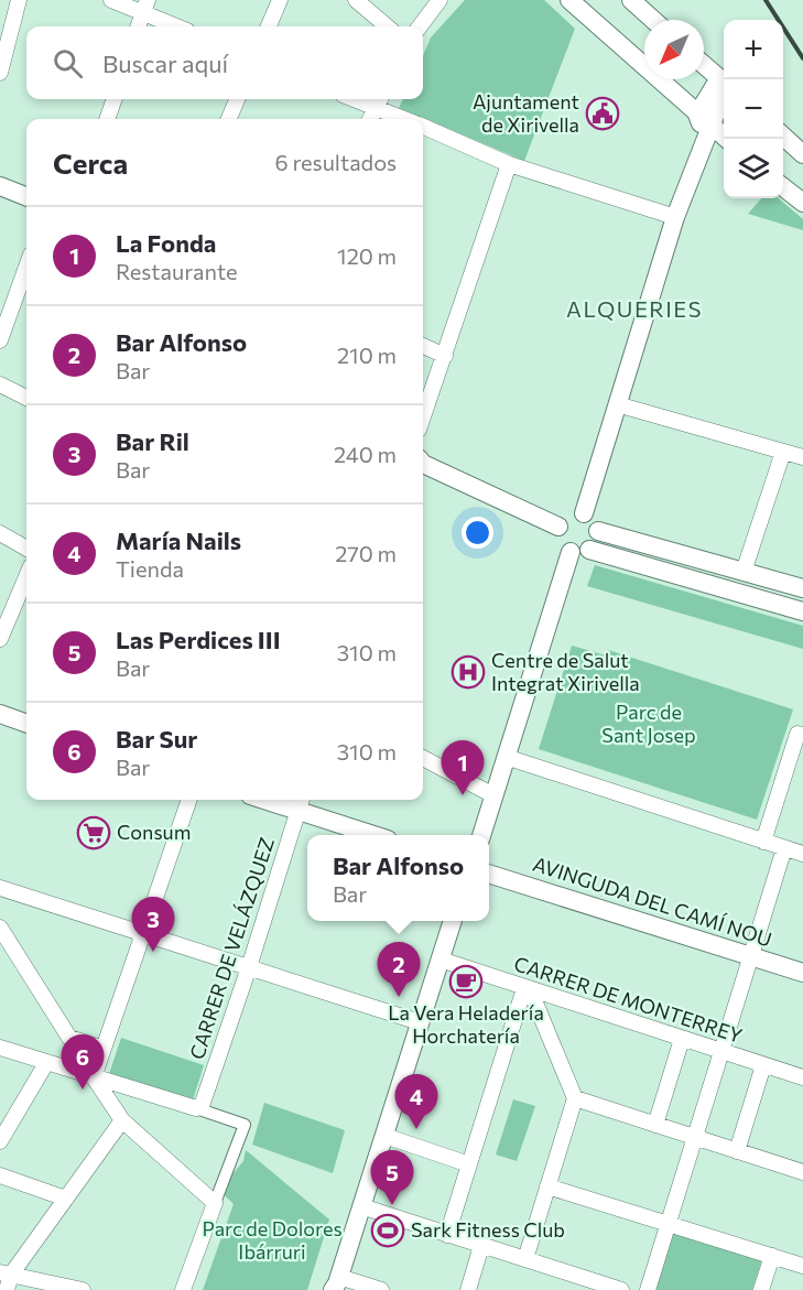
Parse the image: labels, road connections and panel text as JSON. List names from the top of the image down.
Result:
{
  "streets": {
    "street": ["AVINGUDA DEL CAMÍ NOU", "CARRER DE VELÁZQUEZ", "CARRER DE MONTERREY"]
  },
  "districts": ["ALQUERIES"],
  "parks": ["Parc de Sant Josep", "Parc de Dolores Ibárruri"],
  "places": {
    "public building": ["Ajuntament de Xirivella"],
    "hospital": ["Centre de Salut Integrat Xirivella"],
    "supermarket": ["Consum"],
    "cafe": ["La Vera Heladería Horchatería"],
    "sports": ["Sark Fitness Club"]
  },
  "north": "bottom left",
  "page": {
    "map_buttons": ["+", "−"],
    "search": "Buscar aquí",
    "heading": ["Cerca", "6 resultados"],
    "list": [
      {
        "mark": "1",
        "name": "La Fonda",
        "note": "Restaurante",
        "value": "120 m"
      },
      {
        "mark": "2",
        "name": "Bar Alfonso",
        "note": "Bar",
        "value": "210 m"
      },
      {
        "mark": "3",
        "name": "Bar Ril",
        "note": "Bar",
        "value": "240 m"
      },
      {
        "mark": "4",
        "name": "María Nails",
        "note": "Tienda",
        "value": "270 m"
      },
      {
        "mark": "5",
        "name": "Las Perdices III",
        "note": "Bar",
        "value": "310 m"
      },
      {
        "mark": "6",
        "name": "Bar Sur",
        "note": "Bar",
        "value": "310 m"
      }
    ],
    "pins": [
      "1",
      "3",
      "2",
      "6",
      "4",
      "5"
    ],
    "popup": ["Bar Alfonso", "Bar"]
  }
}
